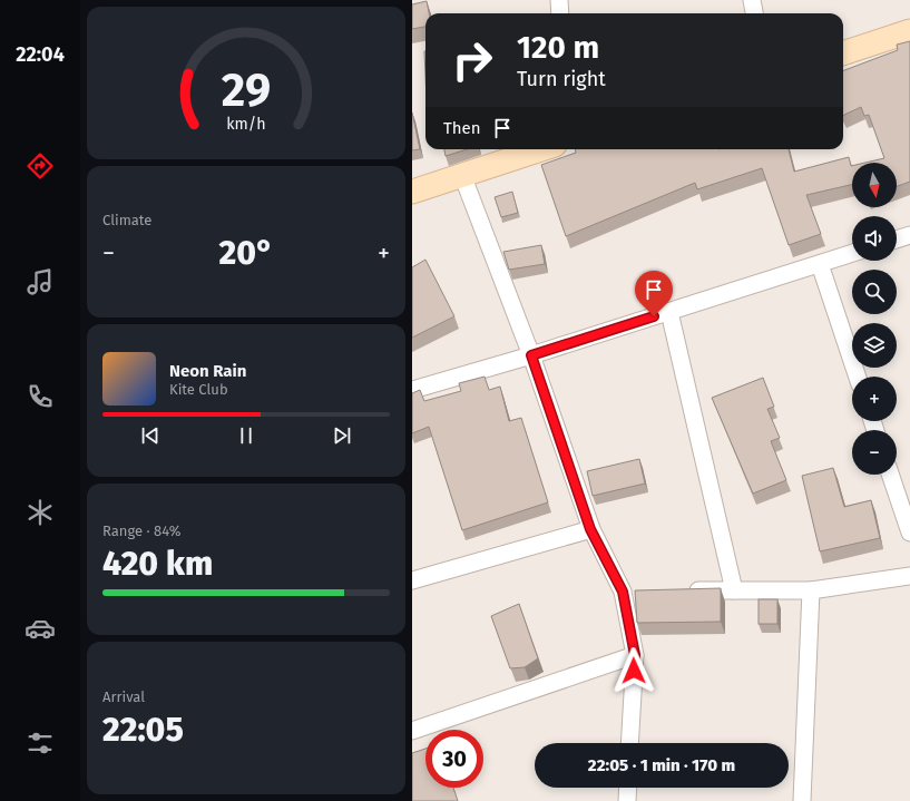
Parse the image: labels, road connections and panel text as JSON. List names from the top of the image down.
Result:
{
  "north": "bottom",
  "page": {
    "tabs": "22:04",
    "turn": ["120 m", "Turn right"],
    "then": "Then",
    "map_buttons": ["+", "−"],
    "tile": [
      "Climate",
      ["Range · 84%", "420 km"],
      ["Arrival", "22:05"]
    ],
    "heat": ["−", "20°", "+"],
    "song": ["Neon Rain", "Kite Club"],
    "limit": "30",
    "trip": "22:05 · 1 min · 170 m",
    "gauge": ["29", "km/h"]
  }
}
